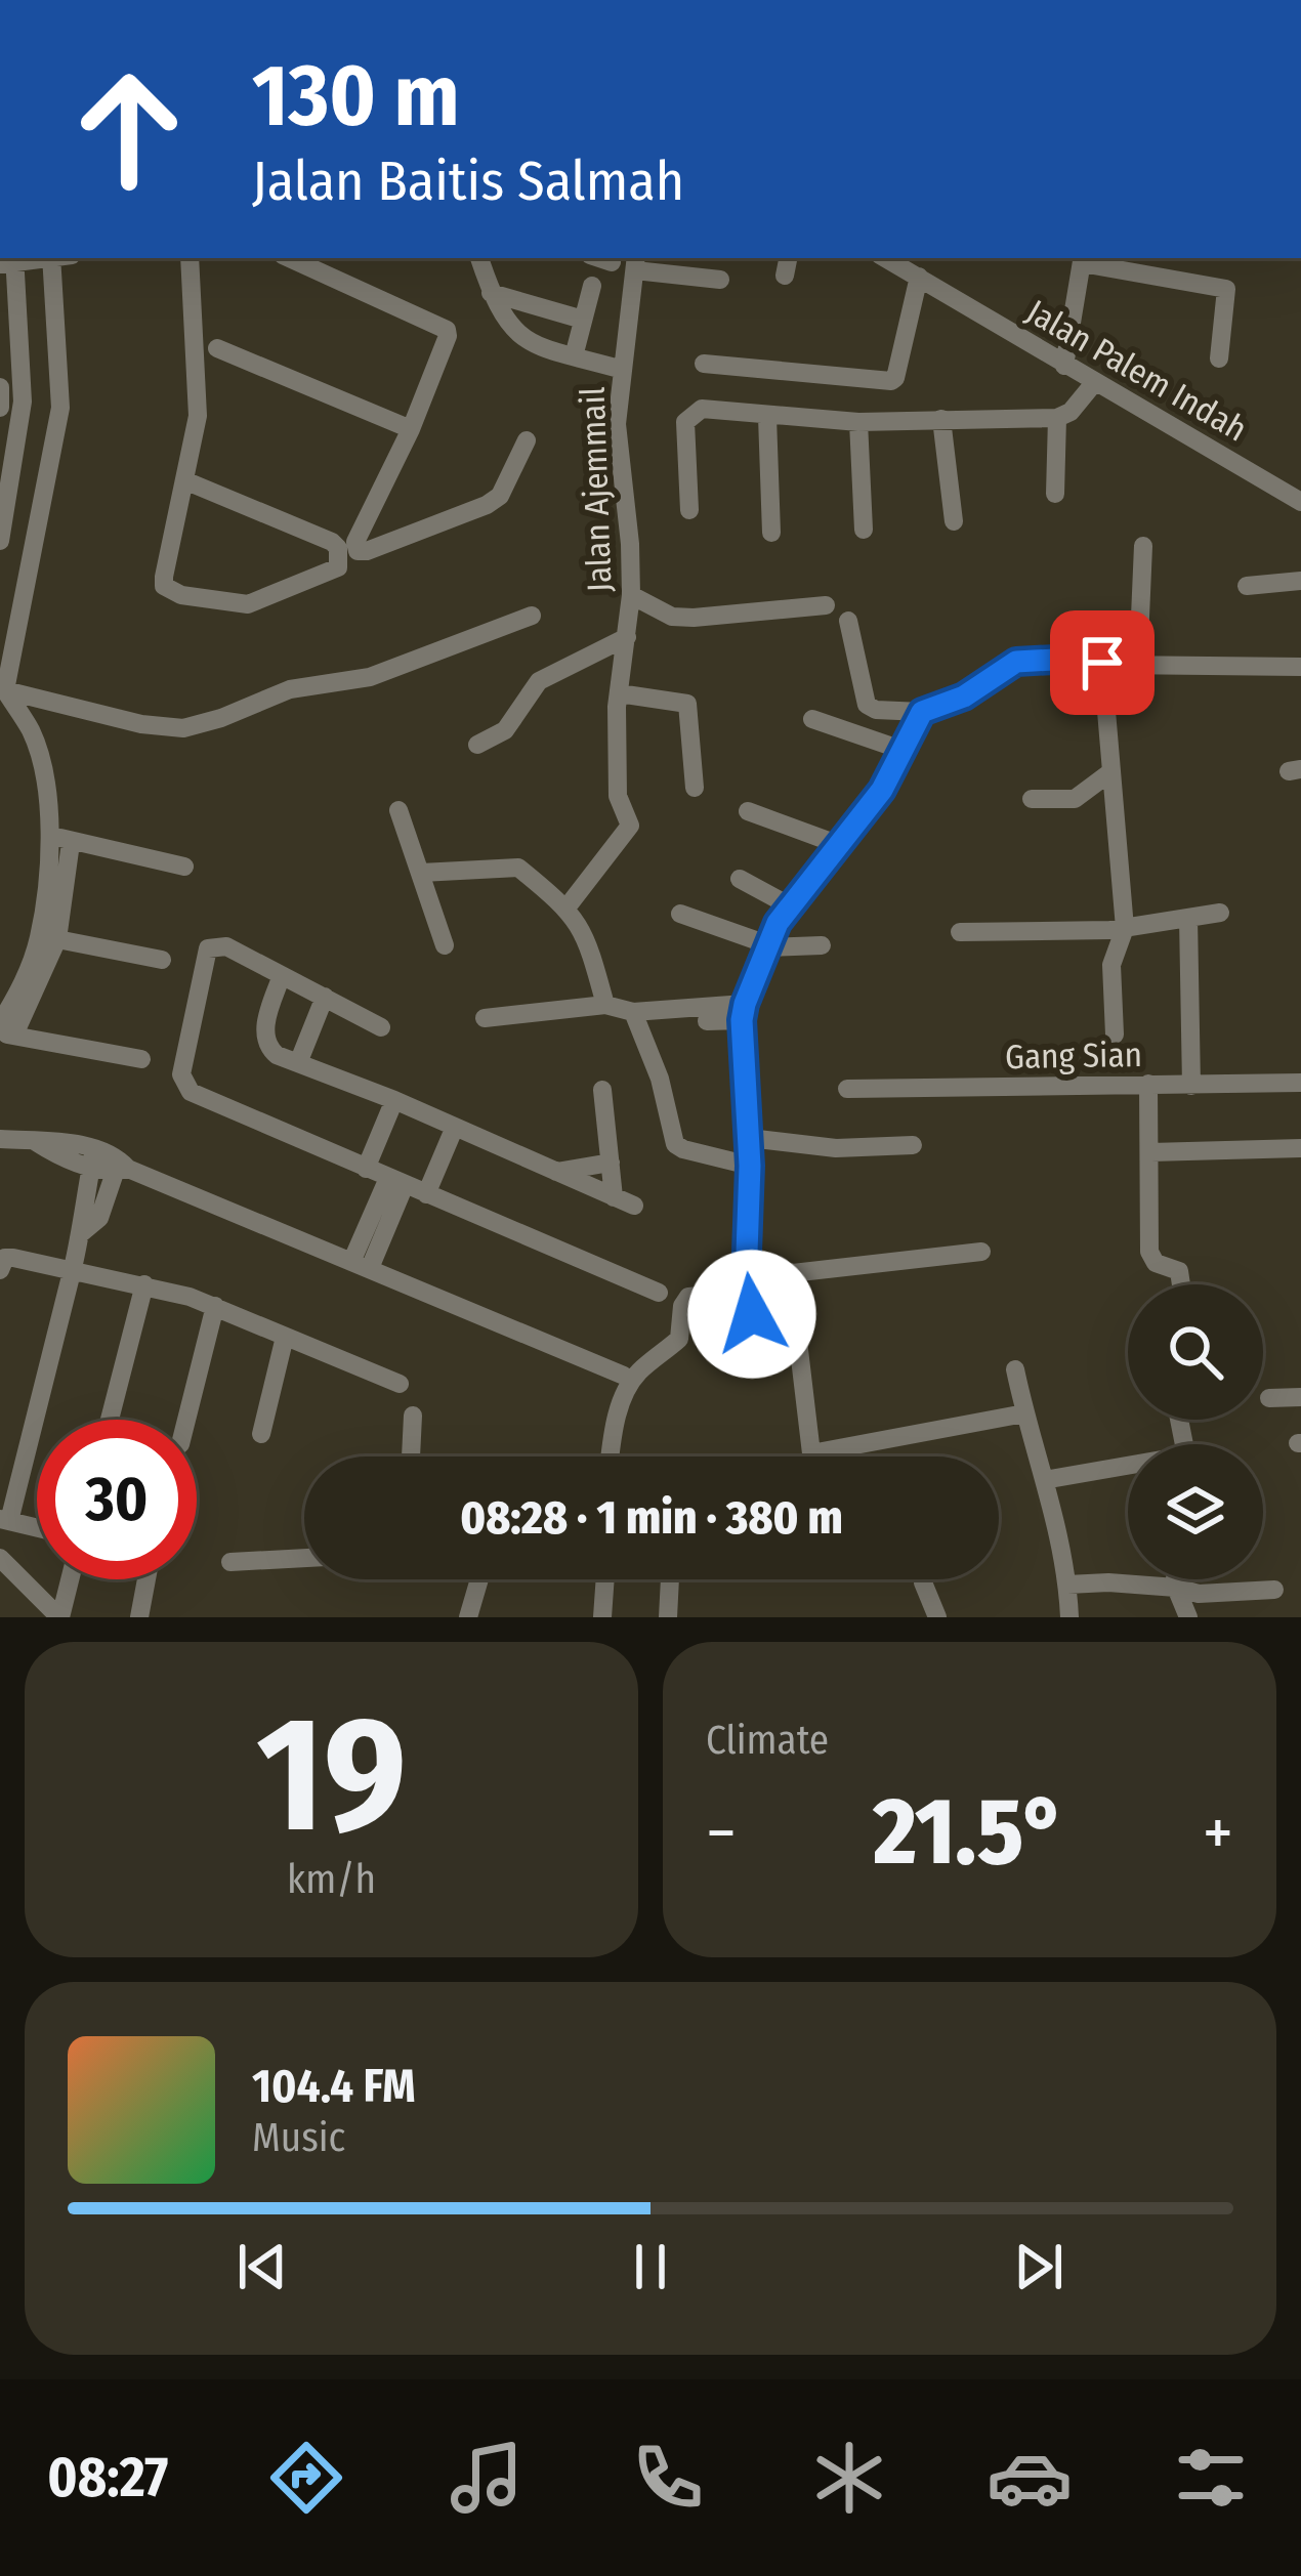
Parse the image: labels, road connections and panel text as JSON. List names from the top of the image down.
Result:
{
  "streets": {
    "street": ["Jalan Palem Indah", "Jalan Ajemmail", "Gang Sian"]
  },
  "page": {
    "turn": ["130 m", "Jalan Baitis Salmah"],
    "limit": "30",
    "trip": "08:28 · 1 min · 380 m",
    "tile": [
      ["19", "km/h"],
      "Climate"
    ],
    "heat": ["−", "21.5°", "+"],
    "song": ["104.4 FM", "Music"],
    "tabs": "08:27"
  }
}
